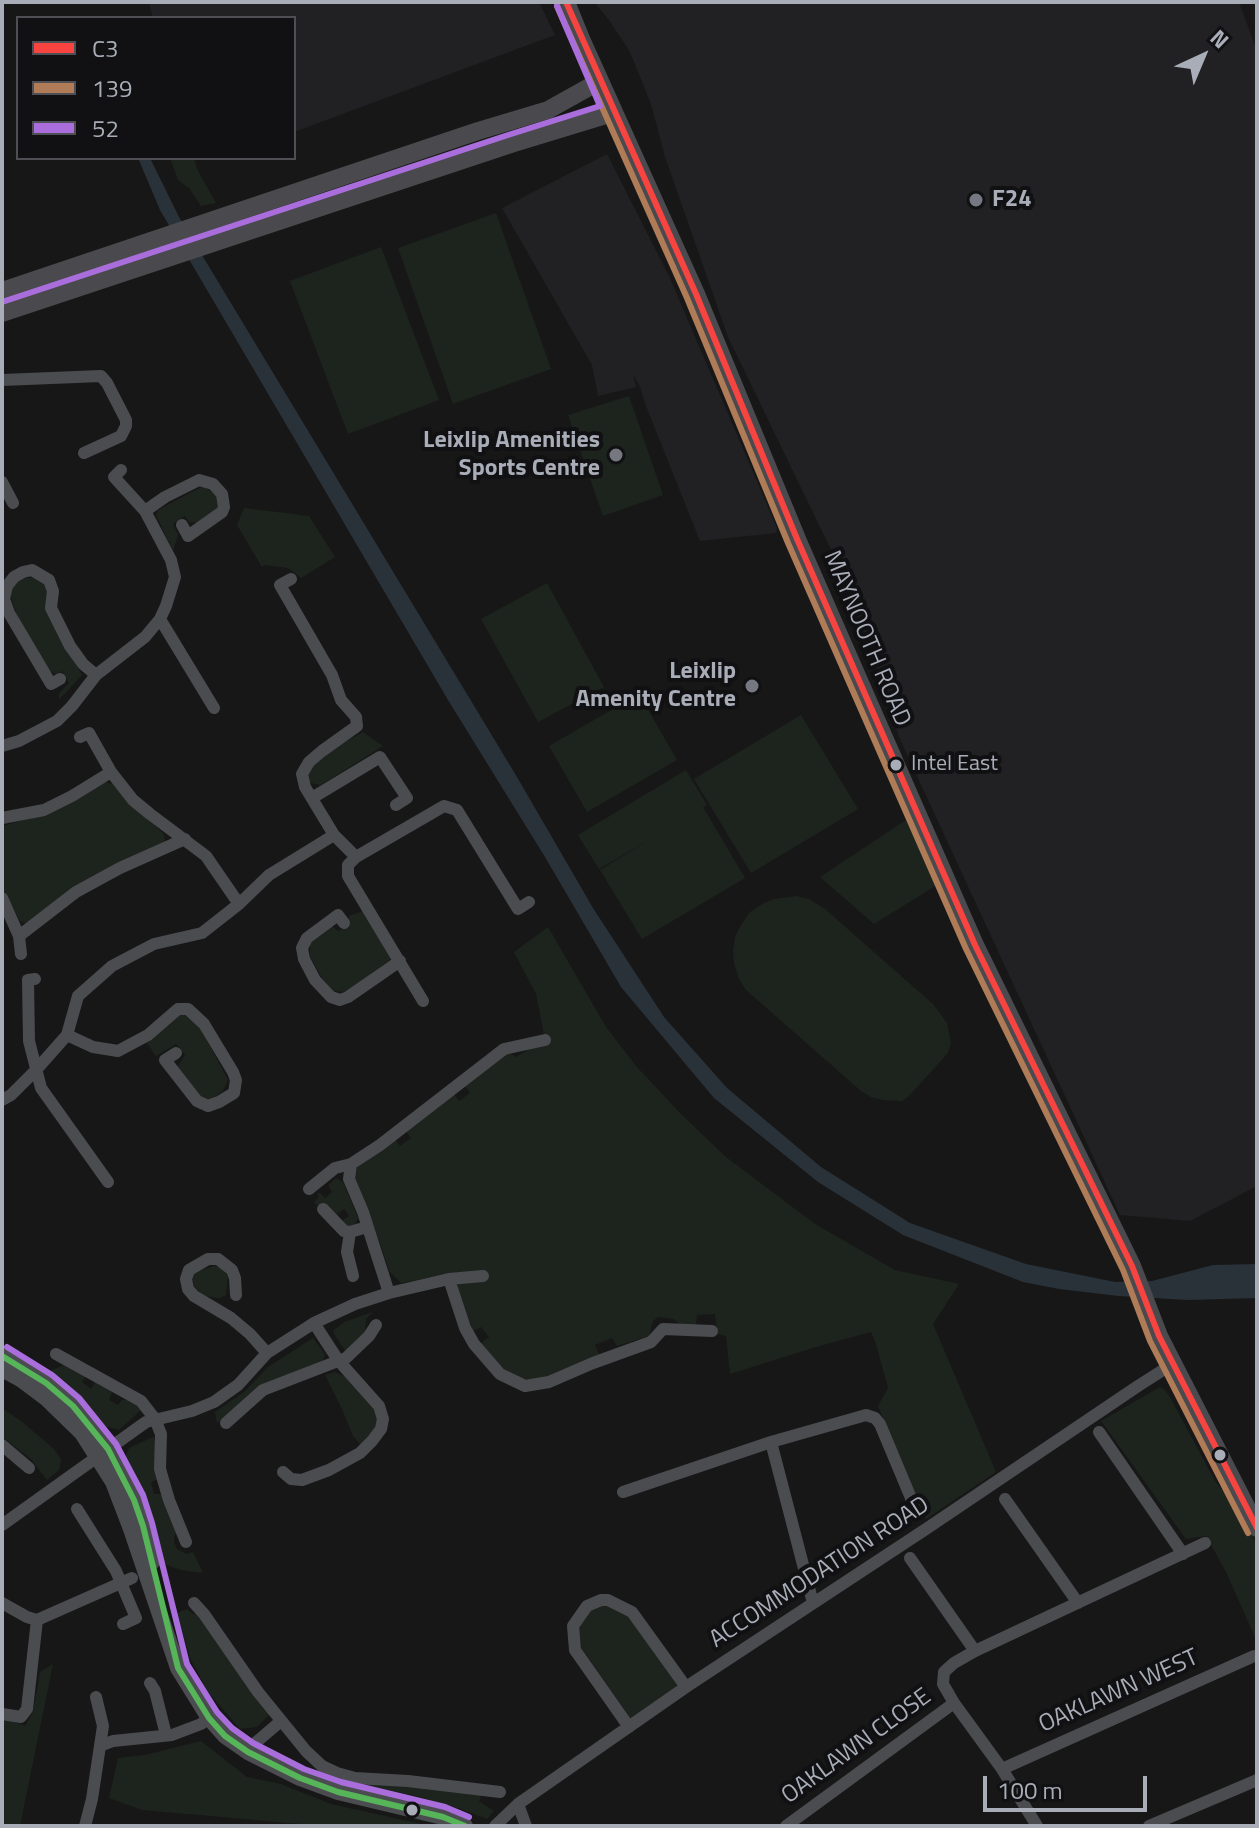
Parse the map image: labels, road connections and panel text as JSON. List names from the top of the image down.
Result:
{
  "streets": {
    "main road": ["MAYNOOTH ROAD"],
    "street": ["ACCOMMODATION ROAD", "OAKLAWN WEST", "OAKLAWN CLOSE"]
  },
  "crossings": [
    ["MAYNOOTH ROAD", "ACCOMMODATION ROAD"]
  ],
  "places": [
    "F24",
    "Leixlip Amenities Sports Centre",
    "Leixlip Amenity Centre",
    "Intel East"
  ],
  "lines": ["transit line C3", "transit line 139", "transit line 52"],
  "legend": ["C3", "139", "52"],
  "scale_bar": "100 m",
  "north": "top right"
}
